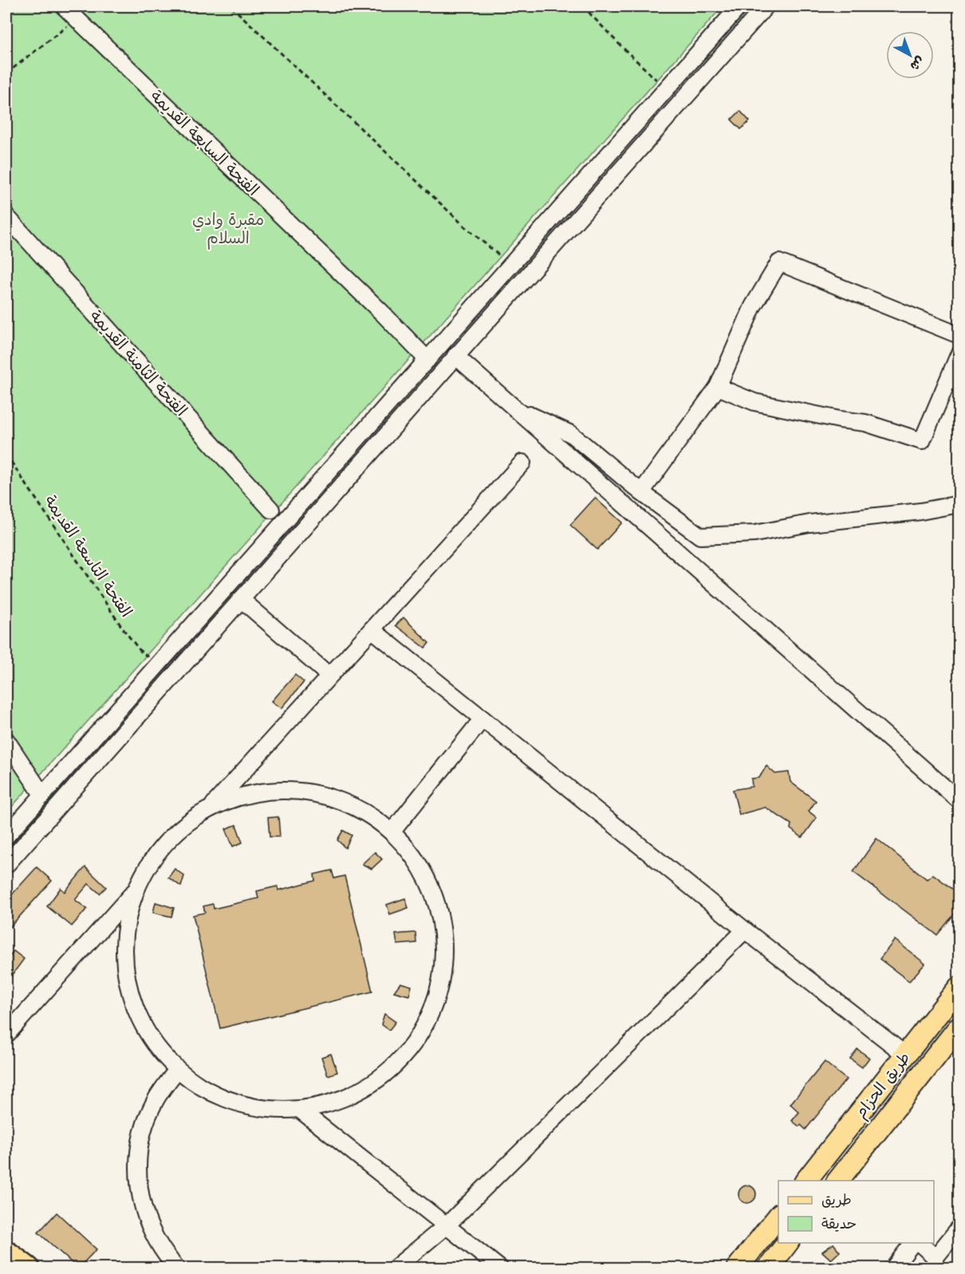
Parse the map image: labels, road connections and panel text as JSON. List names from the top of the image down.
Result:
{
  "streets": {
    "main road": ["طريق الحزام"],
    "street": ["الفتحة السابعة القديمة", "الفتحة الثامنة القديمة"],
    "path": ["الفتحة التاسعة القديمة"]
  },
  "parks": ["مقبرة وادي السلام"],
  "legend": ["طريق", "حديقة"],
  "north": "bottom right"
}
